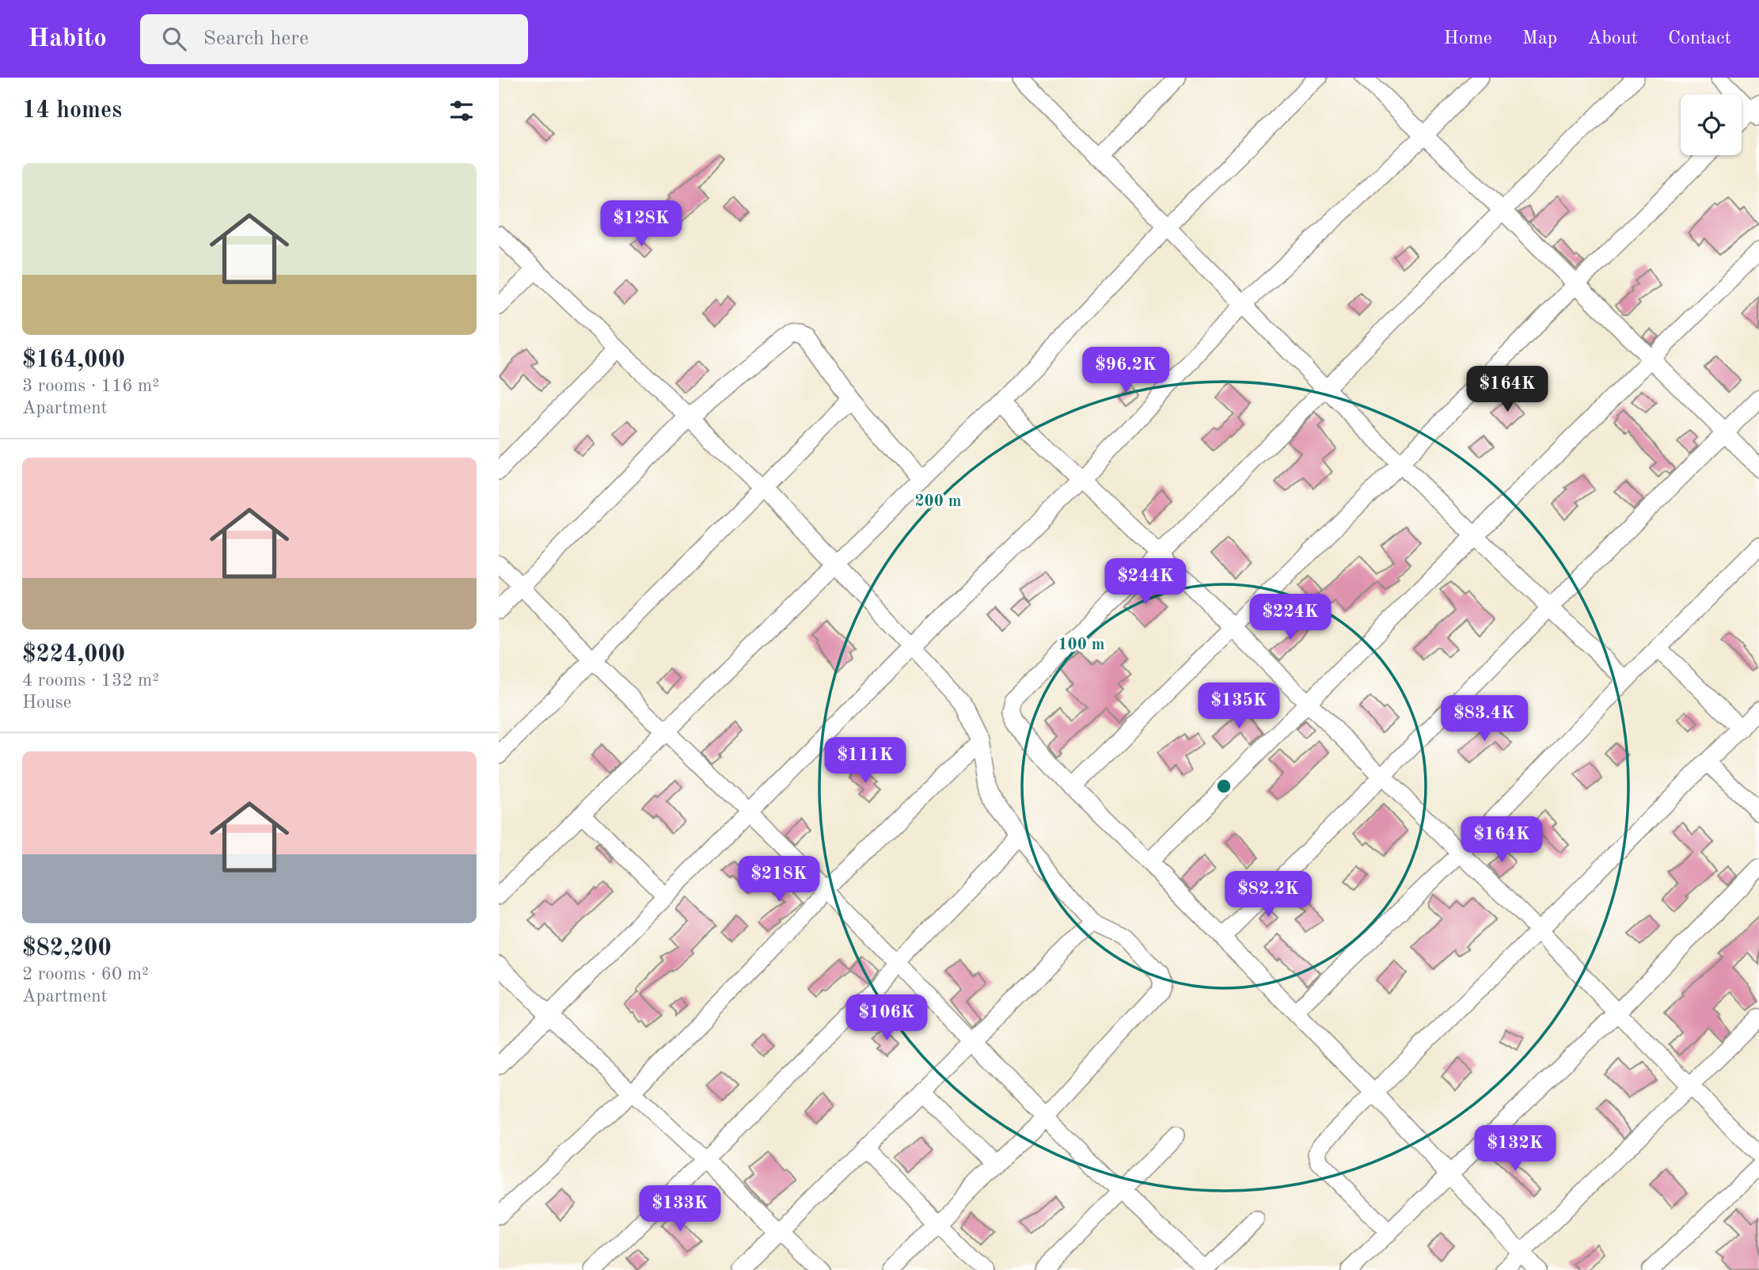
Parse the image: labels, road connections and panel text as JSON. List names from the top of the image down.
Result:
{
  "page": {
    "header": "Habito",
    "search": "Search here",
    "nav": [
      "Home",
      "Map",
      "About",
      "Contact"
    ],
    "heading": "14 homes",
    "list": [
      {
        "name": "$164,000",
        "note": "3 rooms · 116 m² · Apartment"
      },
      {
        "name": "$224,000",
        "note": "4 rooms · 132 m² · House"
      },
      {
        "name": "$82,200",
        "note": "2 rooms · 60 m² · Apartment"
      }
    ],
    "price": [
      "$128K",
      "$96.2K",
      "$164K",
      "$244K",
      "$224K",
      "$135K",
      "$83.4K",
      "$111K",
      "$164K",
      "$218K",
      "$82.2K",
      "$106K",
      "$132K",
      "$133K"
    ]
  },
  "rings": ["200 m", "100 m"]
}
